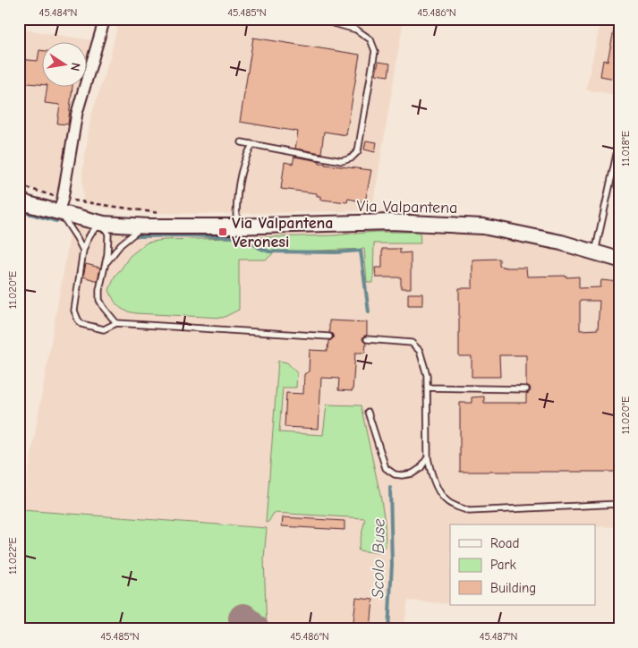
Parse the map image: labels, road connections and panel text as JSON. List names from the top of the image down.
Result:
{
  "streets": {
    "street": ["Via Valpantena"]
  },
  "water": ["Scolo Buse"],
  "places": {
    "transit": ["Via Valpantena Veronesi"]
  },
  "legend": ["Road", "Park", "Building"],
  "north": "right",
  "coordinates": [
    "45.484°N",
    "45.485°N",
    "45.486°N",
    "11.018°E",
    "11.020°E",
    "11.022°E",
    "45.487°N"
  ]
}
